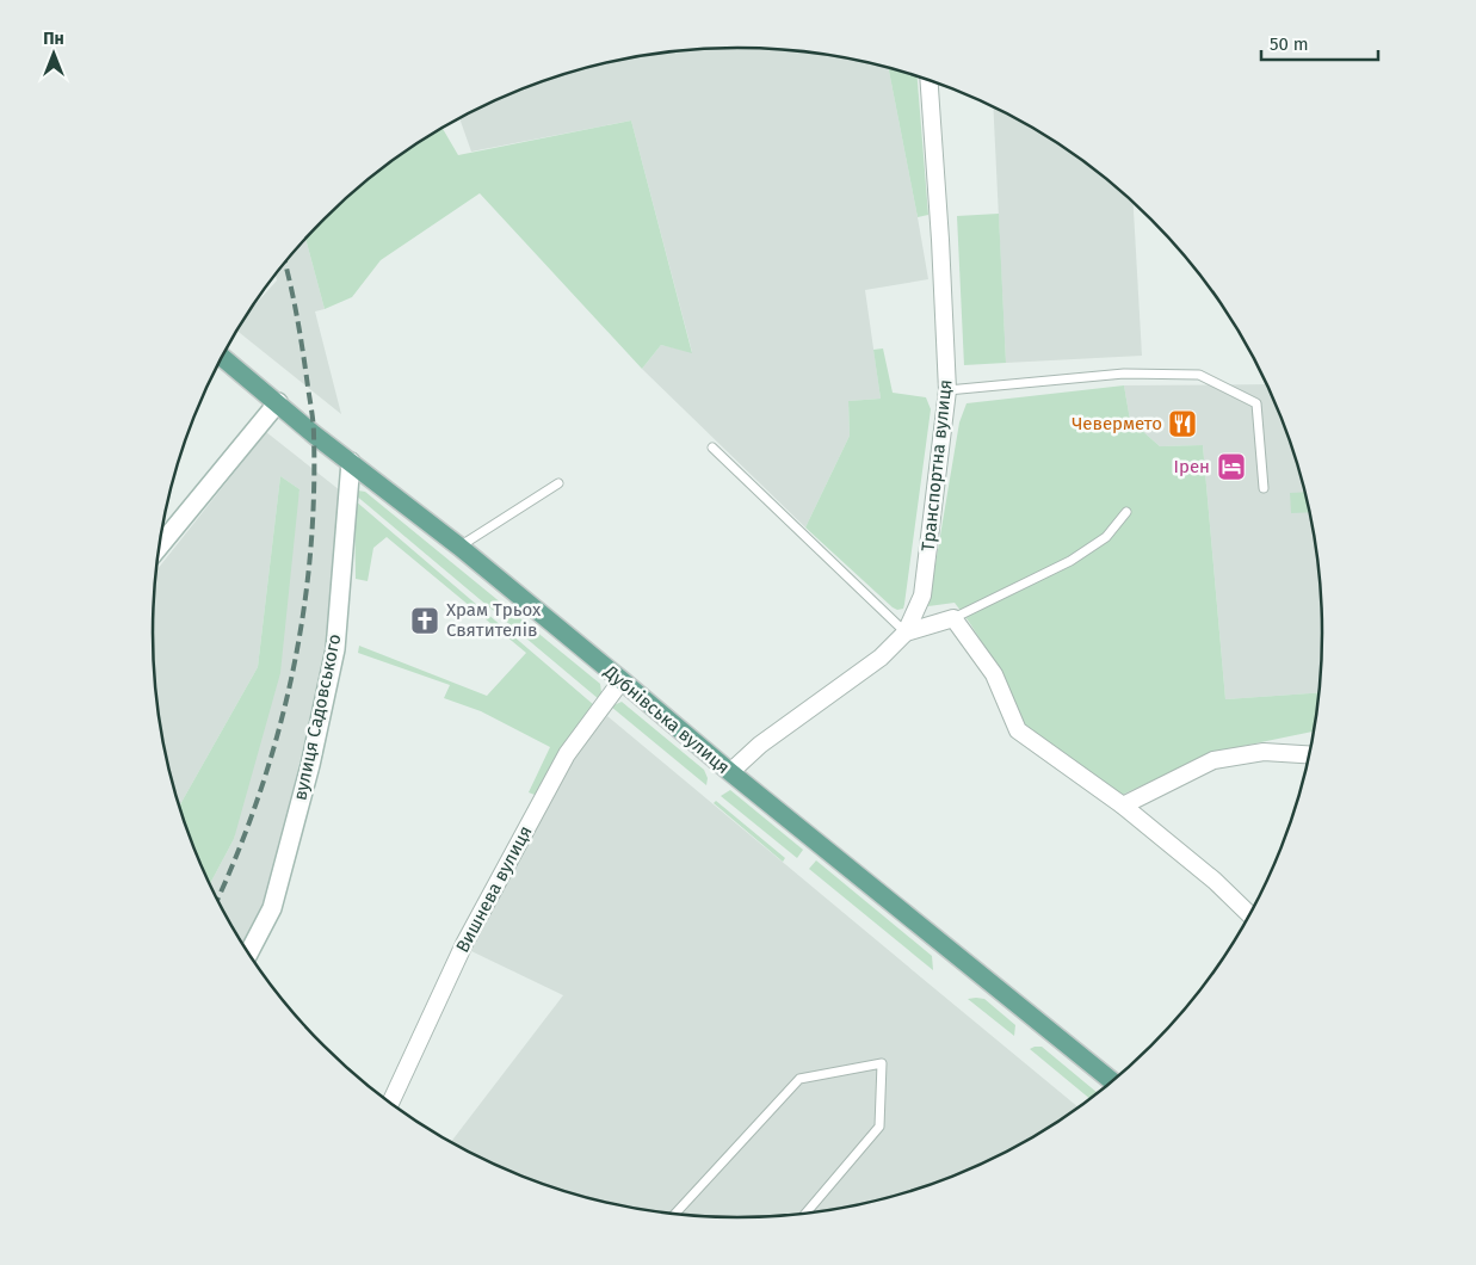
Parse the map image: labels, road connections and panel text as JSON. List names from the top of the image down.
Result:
{
  "streets": {
    "main road": ["Дубнівська вулиця"],
    "street": ["Транспортна вулиця", "вулиця Садовського", "Вишнева вулиця"]
  },
  "crossings": [
    ["Транспортна вулиця", "Дубнівська вулиця"],
    ["вулиця Садовського", "Дубнівська вулиця"],
    ["Дубнівська вулиця", "Вишнева вулиця"]
  ],
  "places": {
    "restaurant": ["Чевермето"],
    "hotel": ["Ірен"],
    "church": ["Храм Трьох Святителів"]
  },
  "scale_bar": "50 m",
  "north": "top"
}
